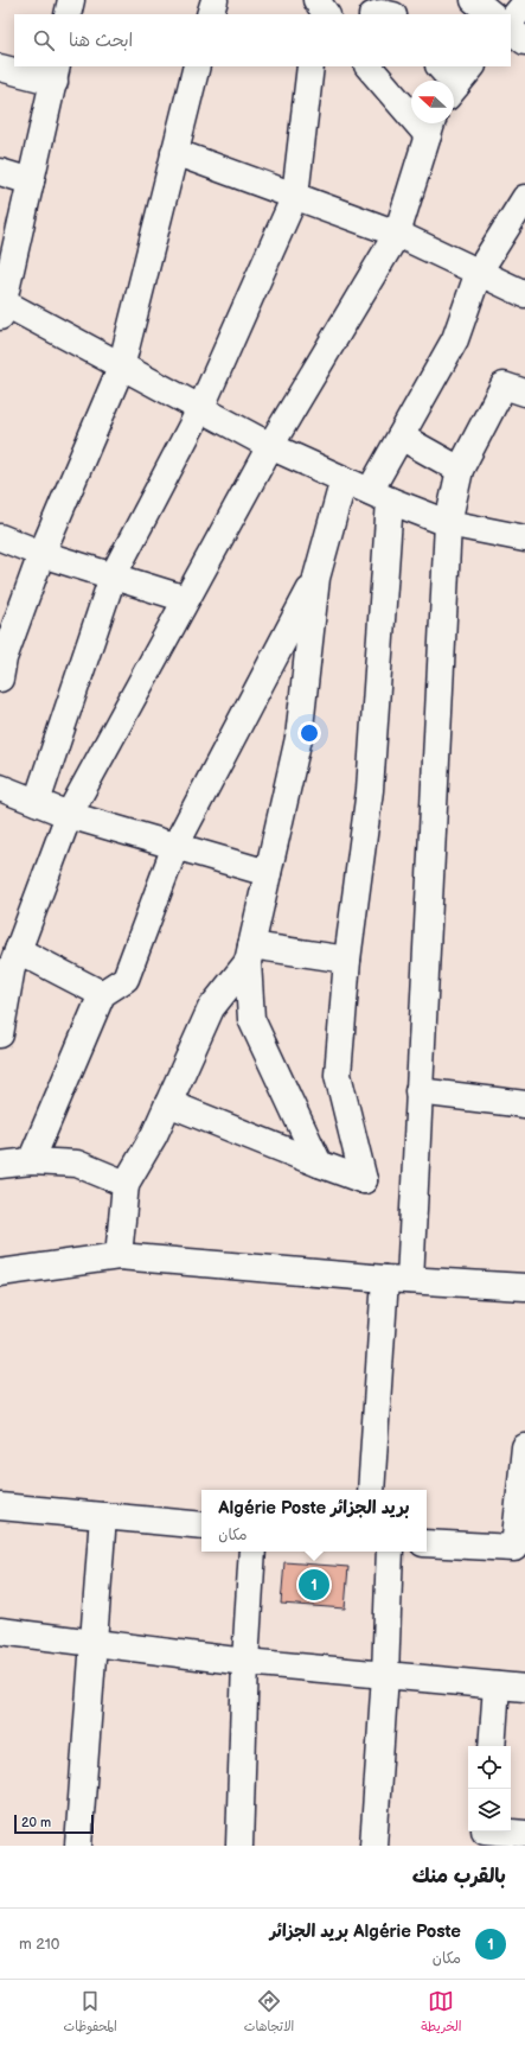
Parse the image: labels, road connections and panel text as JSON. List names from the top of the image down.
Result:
{
  "scale_bar": "20 m",
  "north": "left",
  "page": {
    "search": "ابحث هنا",
    "popup": ["Algérie Poste بريد الجزائر", "مكان"],
    "pins": "1",
    "scale": "20 m",
    "heading": "بالقرب منك",
    "list": [
      {
        "mark": "1",
        "name": "Algérie Poste بريد الجزائر",
        "note": "مكان",
        "value": "210 m"
      }
    ],
    "nav": ["الخريطة", "الاتجاهات", "المحفوظات"]
  }
}
